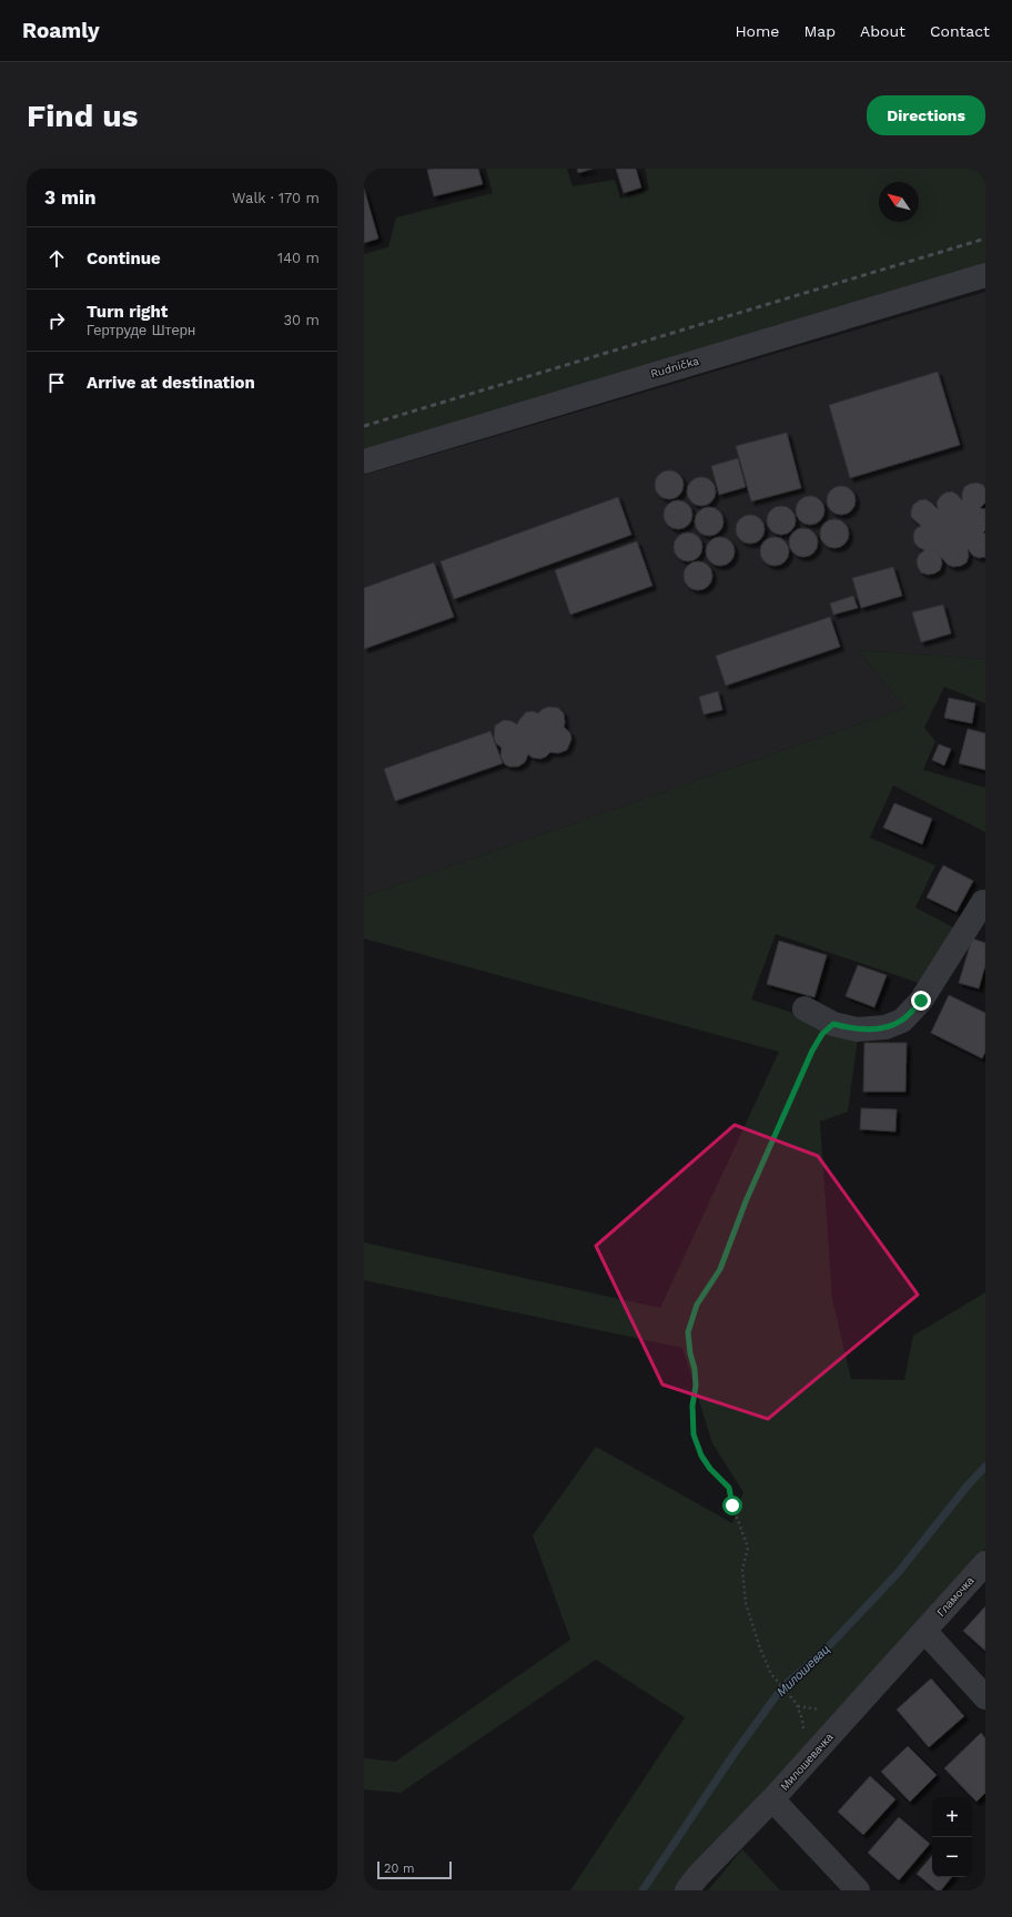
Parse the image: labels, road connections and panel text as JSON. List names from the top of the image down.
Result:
{
  "streets": {
    "street": ["Rudnička", "Гламочка", "Милошевачка"]
  },
  "crossings": [
    ["Гламочка", "Милошевачка"]
  ],
  "water": ["Милошевац"],
  "scale_bar": "20 m",
  "north": "top left",
  "page": {
    "header": "Roamly",
    "nav": [
      "Home",
      "Map",
      "About",
      "Contact"
    ],
    "buttons": "Directions",
    "title": "Find us",
    "heading": ["3 min", "Walk · 170 m"],
    "list": [
      ["Continue", "140 m"],
      ["Turn right", "Гертруде Штерн", "30 m"],
      "Arrive at destination"
    ],
    "map_buttons": ["+", "−"],
    "scale": "20 m"
  }
}
